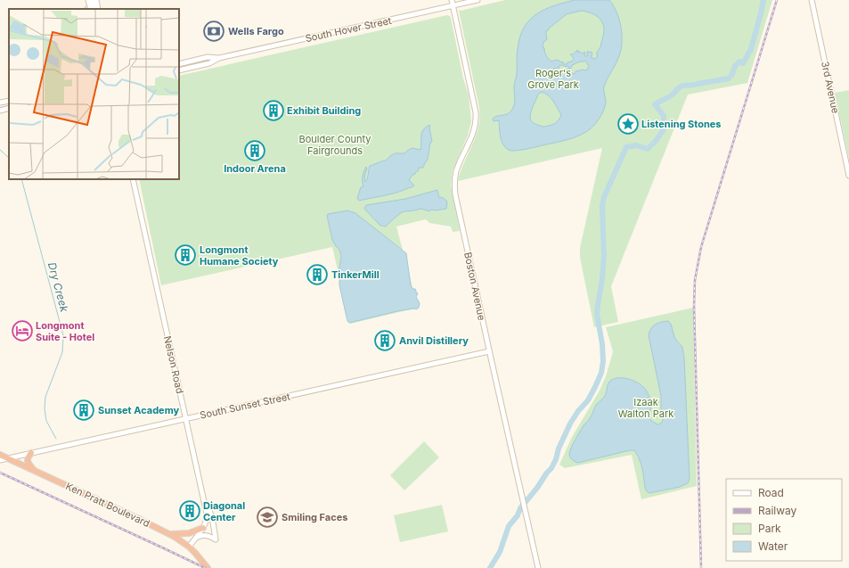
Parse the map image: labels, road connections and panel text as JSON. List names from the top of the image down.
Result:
{
  "streets": {
    "highway": ["Ken Pratt Boulevard"],
    "street": [
      "South Hover Street",
      "3rd Avenue",
      "Boston Avenue",
      "Nelson Road",
      "South Sunset Street"
    ]
  },
  "crossings": [
    ["South Hover Street", "Boston Avenue"],
    ["Boston Avenue", "South Sunset Street"],
    ["Nelson Road", "South Sunset Street"],
    ["Nelson Road", "Ken Pratt Boulevard"],
    ["South Sunset Street", "Ken Pratt Boulevard"]
  ],
  "water": ["Dry Creek"],
  "parks": ["Roger's Grove Park", "Boulder County Fairgrounds", "Izaak Walton Park"],
  "places": {
    "bank": ["Wells Fargo"],
    "building": [
      "Exhibit Building",
      "Indoor Arena",
      "Longmont Humane Society",
      "TinkerMill",
      "Anvil Distillery",
      "Sunset Academy",
      "Diagonal Center"
    ],
    "place": ["Listening Stones"],
    "hotel": ["Longmont Suite - Hotel"],
    "school or university": ["Smiling Faces"]
  },
  "legend": [
    "Road",
    "Railway",
    "Park",
    "Water"
  ]
}
